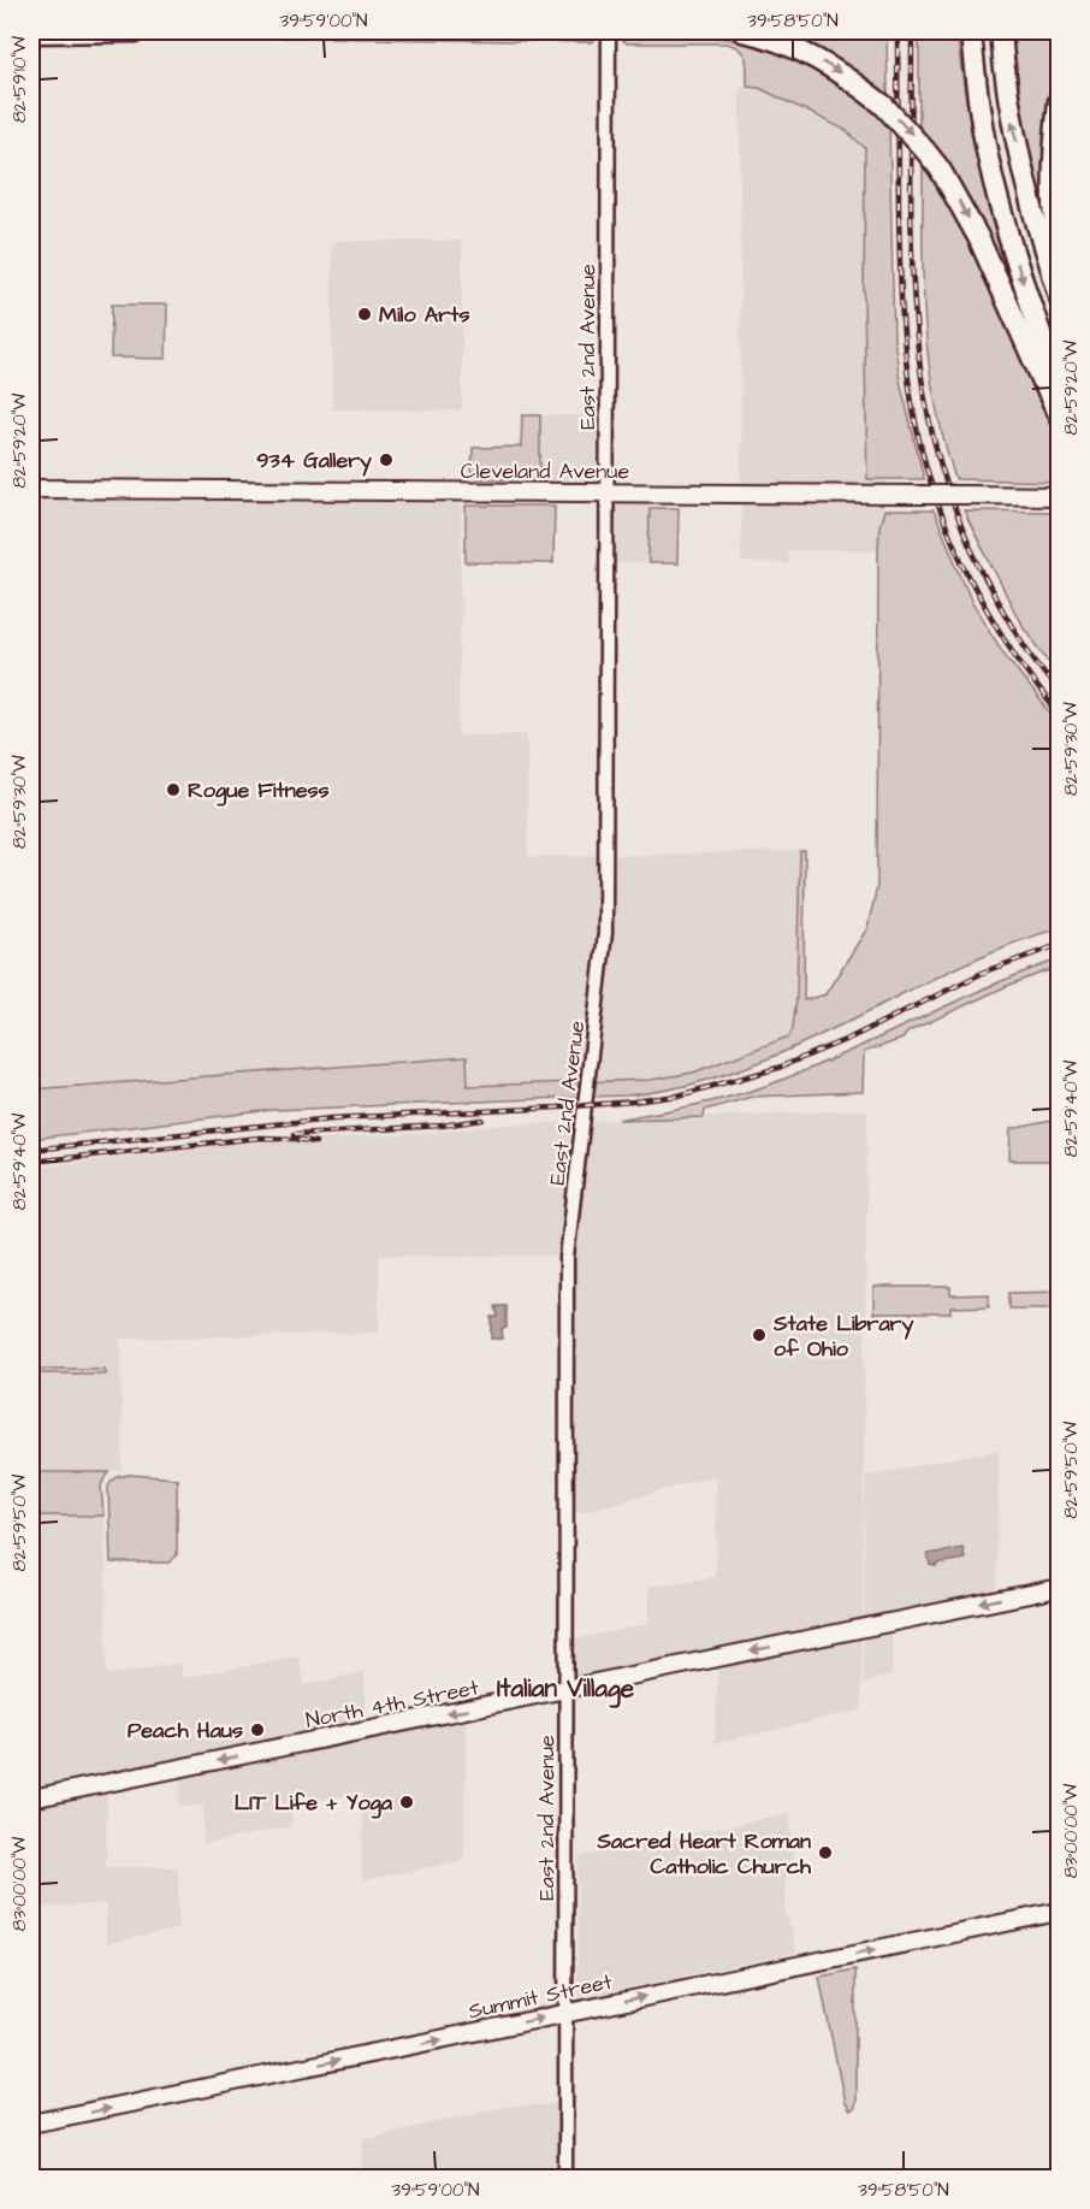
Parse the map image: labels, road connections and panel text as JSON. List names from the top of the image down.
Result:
{
  "streets": {
    "main road": ["Cleveland Avenue", "North 4th Street", "Summit Street"],
    "street": ["East 2nd Avenue"]
  },
  "crossings": [
    ["East 2nd Avenue", "Cleveland Avenue"],
    ["East 2nd Avenue", "North 4th Street"],
    ["East 2nd Avenue", "Summit Street"]
  ],
  "one_way": ["North 4th Street", "Summit Street"],
  "districts": ["Italian Village"],
  "places": [
    "Milo Arts",
    "934 Gallery",
    "Rogue Fitness",
    "State Library of Ohio",
    "Peach Haus",
    "LIT Life + Yoga",
    "Sacred Heart Roman Catholic Church"
  ],
  "coordinates": [
    "39°59'00\"N",
    "39°58'50\"N",
    "82°59'10\"W",
    "82°59'20\"W",
    "82°59'30\"W",
    "82°59'40\"W",
    "82°59'50\"W",
    "83°00'00\"W"
  ]
}
